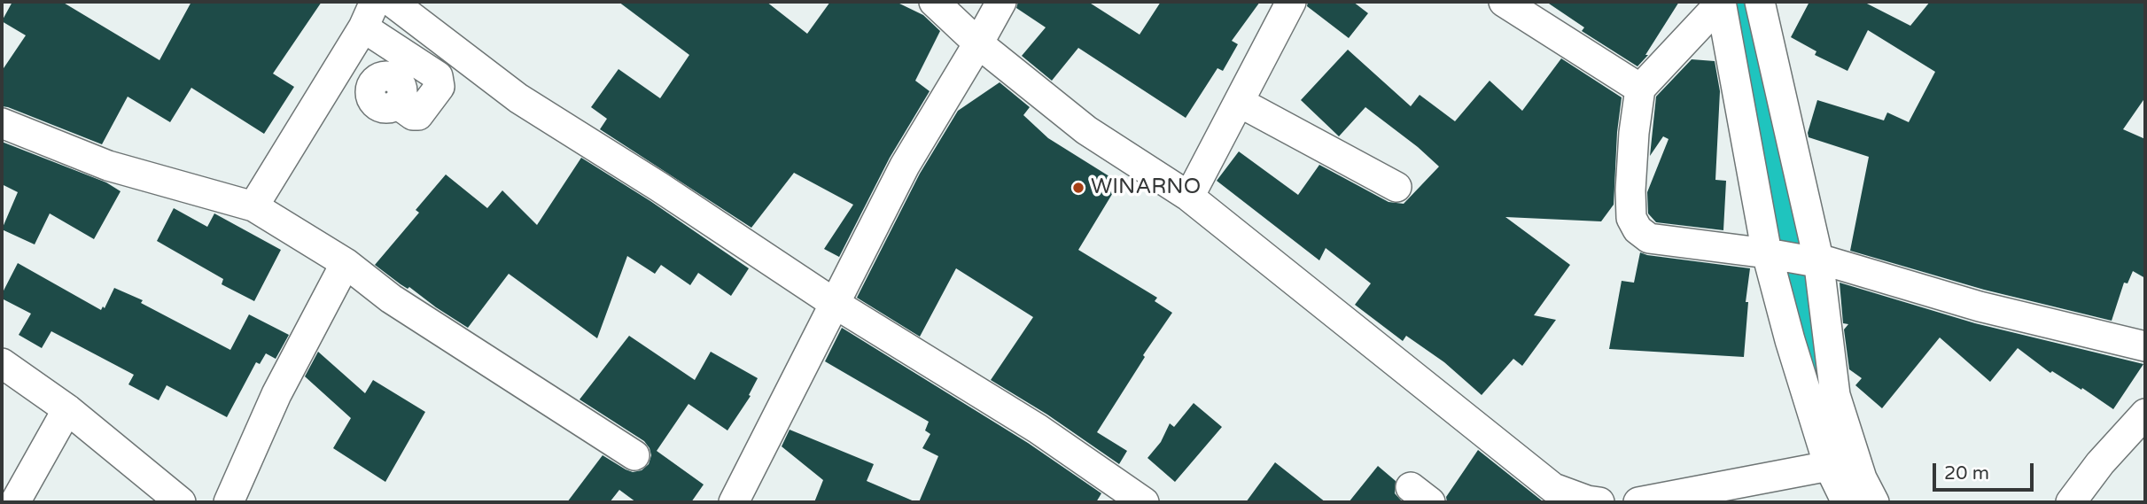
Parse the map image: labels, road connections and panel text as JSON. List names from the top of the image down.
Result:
{
  "places": ["WINARNO"],
  "scale_bar": "20 m"
}
